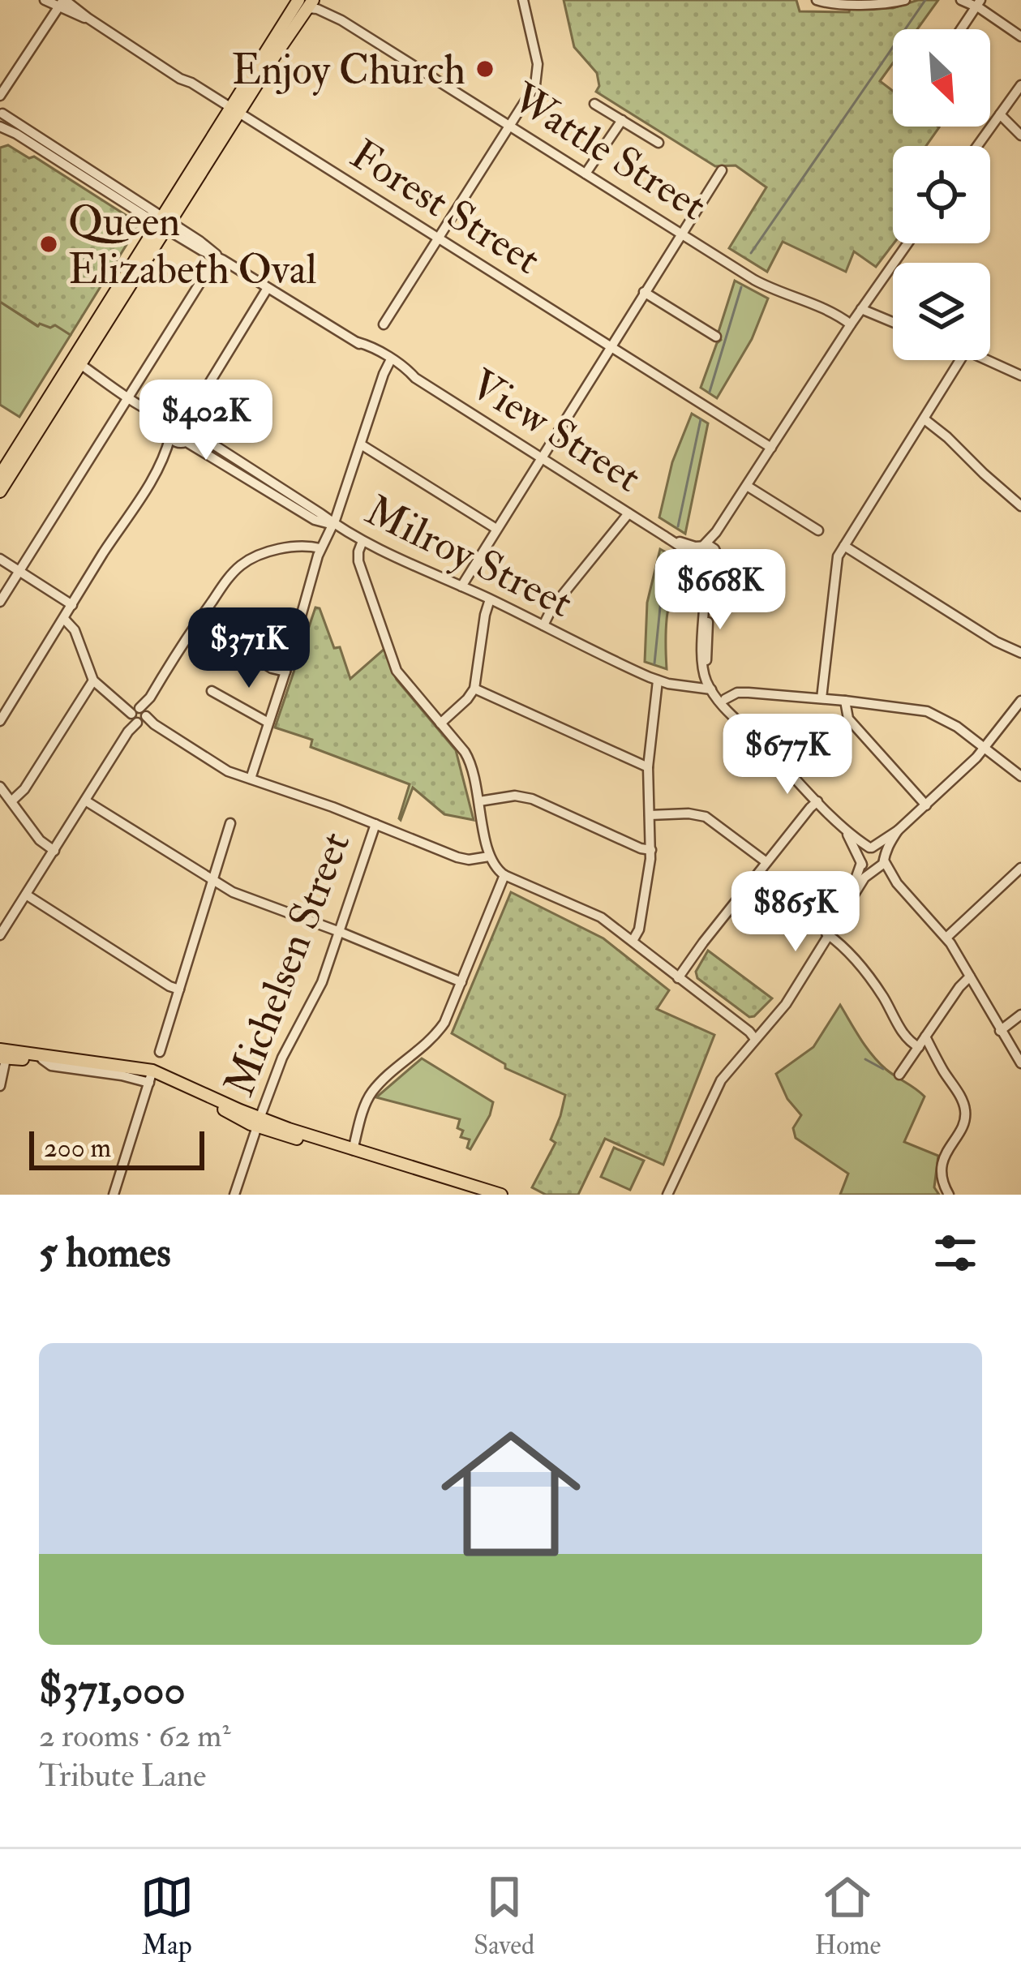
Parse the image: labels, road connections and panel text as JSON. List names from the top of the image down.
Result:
{
  "streets": {
    "street": [
      "Wattle Street",
      "Forest Street",
      "View Street",
      "Milroy Street",
      "Michelsen Street"
    ]
  },
  "places": ["Enjoy Church", "Queen Elizabeth Oval"],
  "scale_bar": "200 m",
  "north": "bottom right",
  "page": {
    "price": [
      "$402K",
      "$668K",
      "$371K",
      "$677K",
      "$865K"
    ],
    "scale": "200 m",
    "heading": "5 homes",
    "list": [
      {
        "name": "$371,000",
        "note": "2 rooms · 62 m² · Tribute Lane"
      }
    ],
    "tabs": ["Map", "Saved", "Home"]
  }
}
